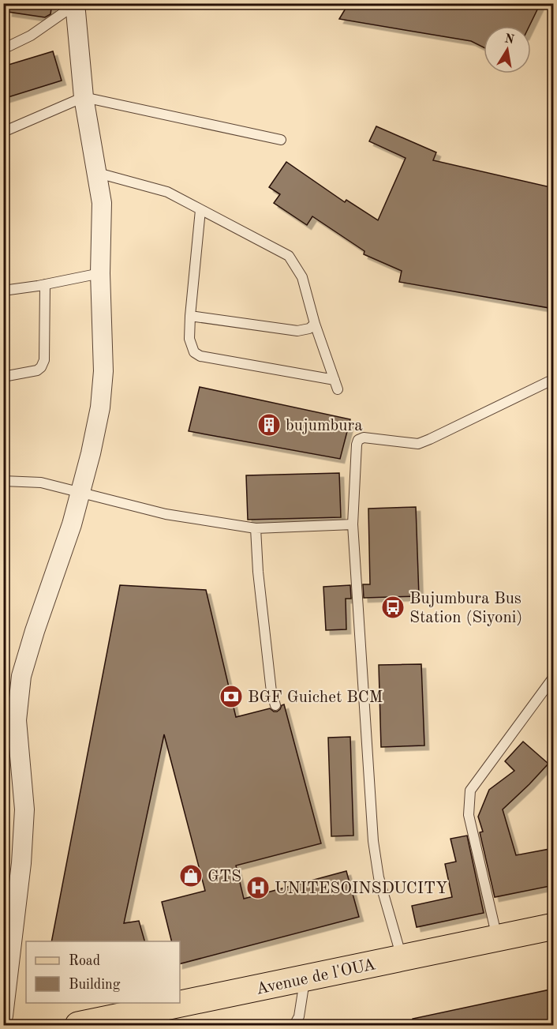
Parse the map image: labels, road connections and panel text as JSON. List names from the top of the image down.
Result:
{
  "streets": {
    "main road": ["Avenue de l'OUA"]
  },
  "places": {
    "building": ["bujumbura"],
    "bus stop": ["Bujumbura Bus Station (Siyoni)"],
    "bank": ["BGF Guichet BCM"],
    "shop": ["GTS"],
    "hospital": ["UNITESOINSDUCITY"]
  },
  "legend": ["Road", "Building"],
  "north": "top"
}
